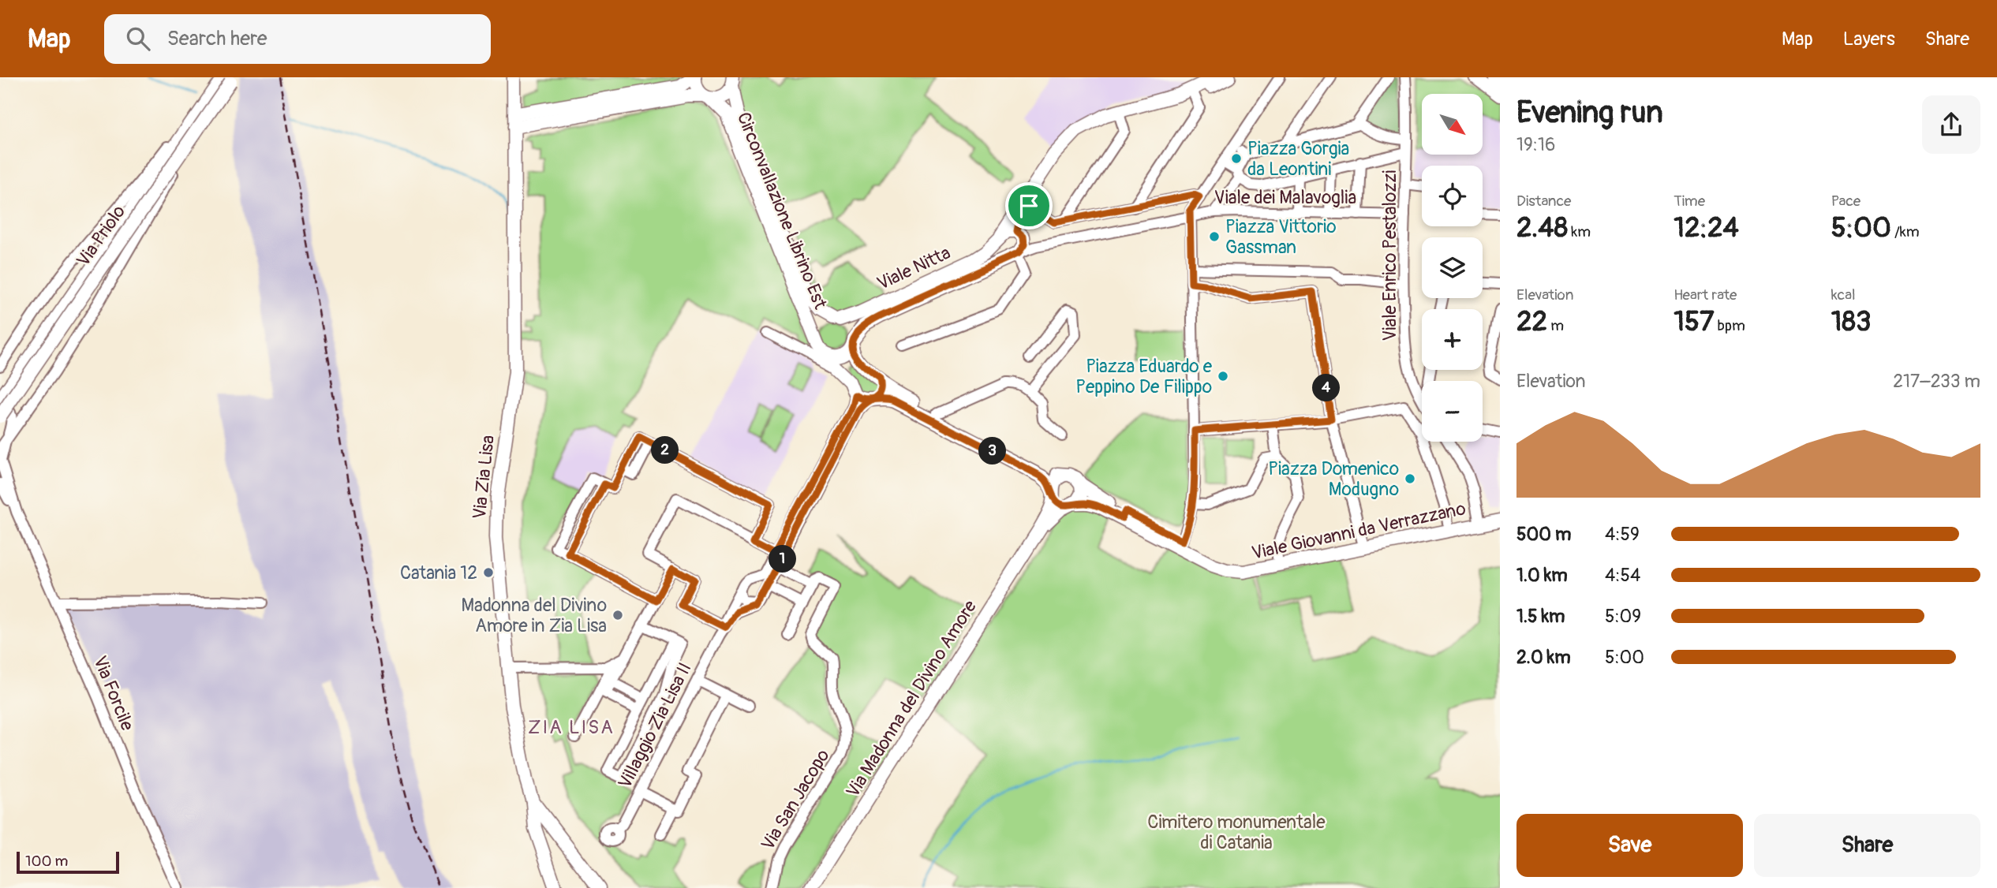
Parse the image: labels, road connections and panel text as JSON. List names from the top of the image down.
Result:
{
  "streets": {
    "main road": [
      "Circonvallazione Librino Est",
      "Via Priolo",
      "Viale Nitta",
      "Via Zia Lisa",
      "Viale Giovanni da Verrazzano",
      "Via Madonna del Divino Amore"
    ],
    "street": [
      "Viale dei Malavoglia",
      "Viale Enrico Pestalozzi",
      "Via Forcile",
      "Villaggio Zia Lisa II",
      "Via San Jacopo"
    ]
  },
  "crossings": [
    ["Viale dei Malavoglia", "Viale Enrico Pestalozzi"],
    ["Viale dei Malavoglia", "Viale Nitta"],
    ["Circonvallazione Librino Est", "Viale Nitta"]
  ],
  "districts": ["ZIA LISA"],
  "parks": ["Cimitero monumentale di Catania"],
  "places": [
    "Piazza Gorgia da Leontini",
    "Piazza Vittorio Gassman",
    "Piazza Eduardo e Peppino De Filippo",
    "Piazza Domenico Modugno",
    "Catania 12",
    "Madonna del Divino Amore in Zia Lisa"
  ],
  "scale_bar": "100 m",
  "north": "bottom right",
  "page": {
    "header": "Map",
    "search": "Search here",
    "nav": ["Map", "Layers", "Share"],
    "heading": ["Evening run", "19:16"],
    "map_buttons": ["+", "−"],
    "stats": [
      ["Distance", "2.48 km"],
      ["Time", "12:24"],
      ["Pace", "5:00 /km"],
      ["Elevation", "22 m"],
      ["Heart rate", "157 bpm"],
      ["kcal", "183"]
    ],
    "chart": ["Elevation", "217–233 m"],
    "pins": [
      "4",
      "2",
      "3",
      "1"
    ],
    "list": [
      {
        "name": "500 m",
        "note": "4:59"
      },
      {
        "name": "1.0 km",
        "note": "4:54"
      },
      {
        "name": "1.5 km",
        "note": "5:09"
      },
      {
        "name": "2.0 km",
        "note": "5:00"
      }
    ],
    "buttons": ["Save", "Share"],
    "scale": "100 m"
  }
}
